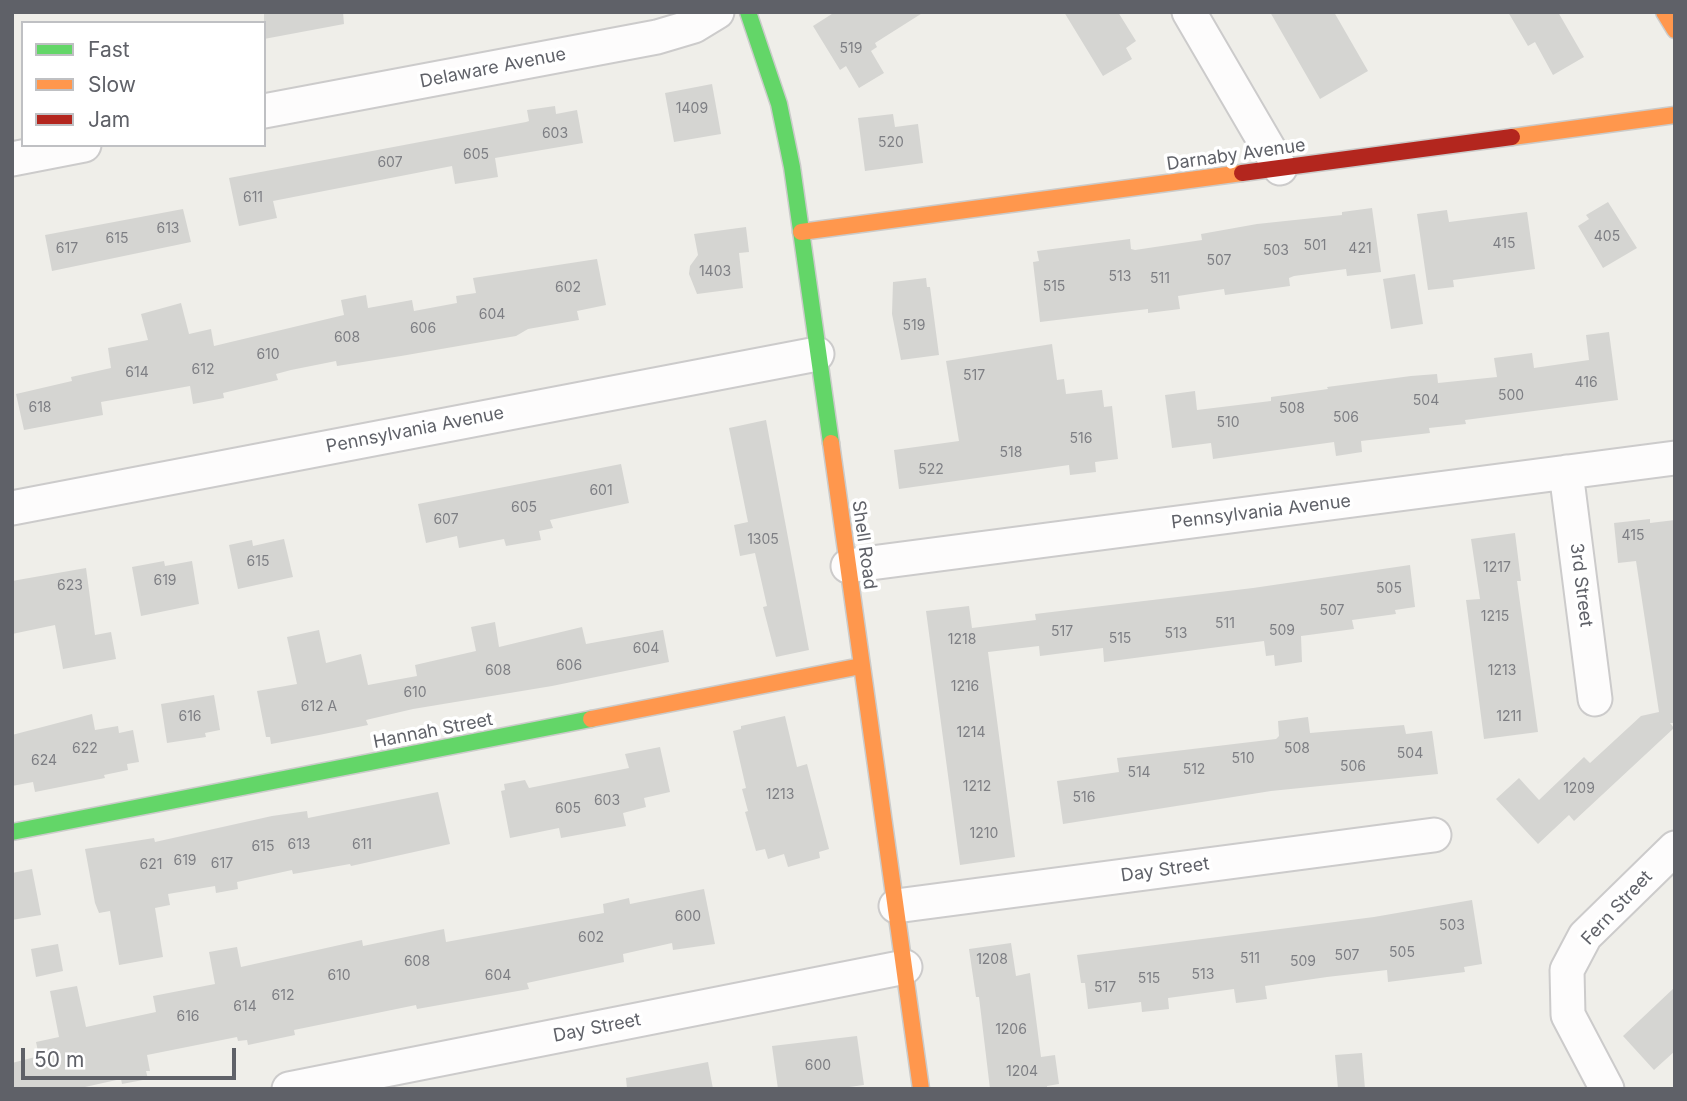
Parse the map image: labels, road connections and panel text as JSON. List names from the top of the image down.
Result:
{
  "streets": {
    "street": [
      "Delaware Avenue",
      "Darnaby Avenue",
      "Pennsylvania Avenue",
      "Shell Road",
      "3rd Street",
      "Hannah Street",
      "Day Street",
      "Fern Street"
    ]
  },
  "crossings": [
    ["Darnaby Avenue", "Shell Road"],
    ["Pennsylvania Avenue", "Shell Road"],
    ["Pennsylvania Avenue", "3rd Street"],
    ["Shell Road", "Hannah Street"],
    ["Shell Road", "Day Street"]
  ],
  "house_numbers": [
    "519",
    "1409",
    "603",
    "520",
    "605",
    "607",
    "611",
    "613",
    "405",
    "615",
    "415",
    "501",
    "617",
    "421",
    "503",
    "507",
    "1403",
    "513",
    "511",
    "515",
    "602",
    "604",
    "519",
    "606",
    "608",
    "610",
    "612",
    "614",
    "517",
    "416",
    "500",
    "504",
    "618",
    "508",
    "506",
    "510",
    "516",
    "518",
    "522",
    "601",
    "605",
    "607",
    "415",
    "1305",
    "615",
    "1217",
    "619",
    "623",
    "505",
    "507",
    "1215",
    "511",
    "509",
    "517",
    "513",
    "515",
    "1218",
    "604",
    "606",
    "608",
    "1213",
    "1216",
    "610",
    "612 A",
    "616",
    "1211",
    "1214",
    "622",
    "508",
    "504",
    "510",
    "624",
    "506",
    "512",
    "514",
    "1212",
    "1209",
    "1213",
    "516",
    "603",
    "605",
    "1210",
    "613",
    "611",
    "615",
    "619",
    "617",
    "621",
    "600",
    "503",
    "602",
    "505",
    "507",
    "511",
    "1208",
    "608",
    "509",
    "513",
    "610",
    "604",
    "515",
    "517",
    "612",
    "614",
    "616",
    "1206",
    "600",
    "1204"
  ],
  "legend": ["Fast", "Slow", "Jam"],
  "scale_bar": "50 m"
}
